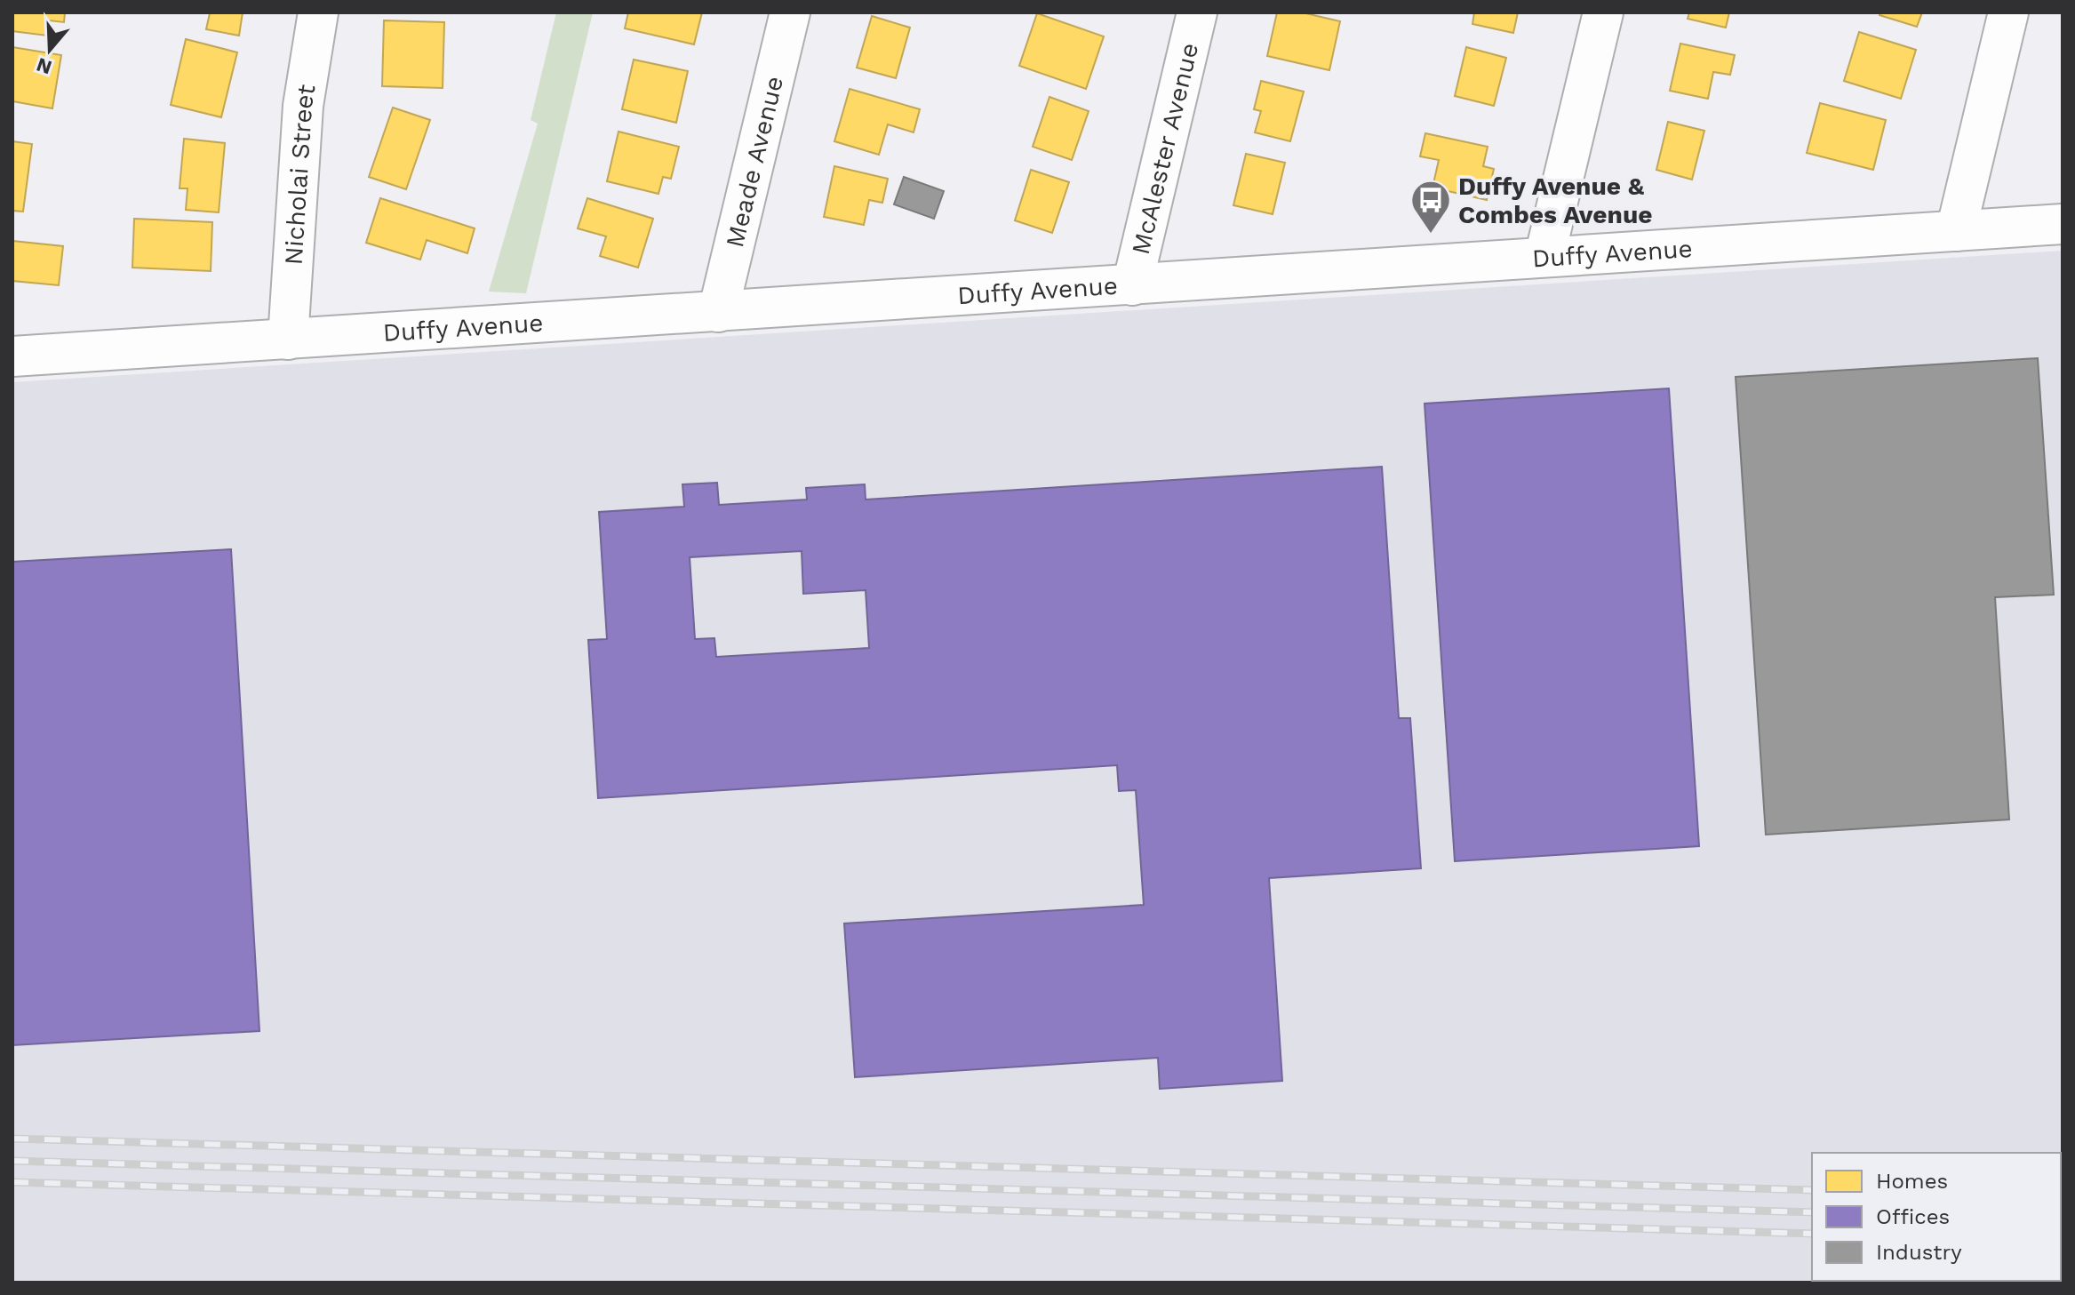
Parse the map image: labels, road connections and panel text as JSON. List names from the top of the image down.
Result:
{
  "streets": {
    "street": [
      "McAlester Avenue",
      "Meade Avenue",
      "Nicholai Street",
      "Duffy Avenue"
    ]
  },
  "crossings": [
    ["McAlester Avenue", "Duffy Avenue"],
    ["Meade Avenue", "Duffy Avenue"],
    ["Nicholai Street", "Duffy Avenue"]
  ],
  "places": {
    "bus stop": ["Duffy Avenue & Combes Avenue"]
  },
  "legend": ["Homes", "Offices", "Industry"],
  "north": "bottom"
}
